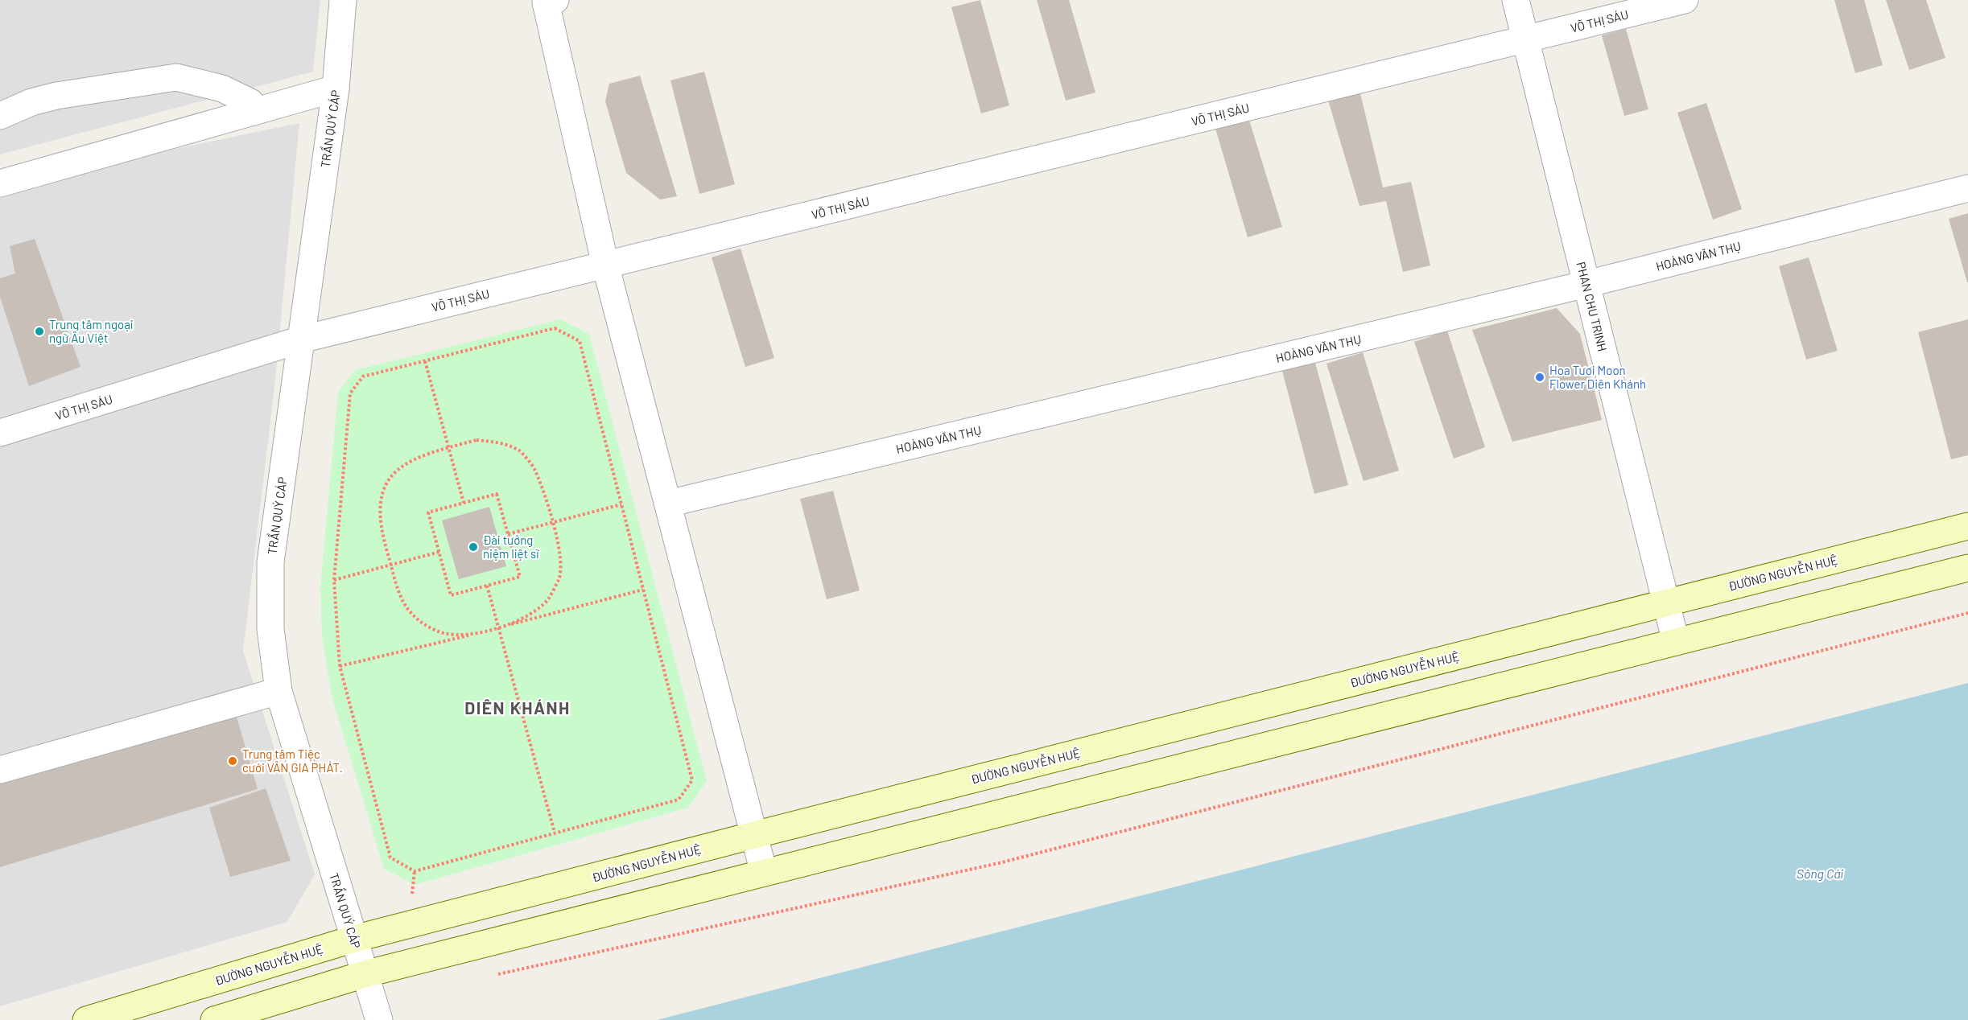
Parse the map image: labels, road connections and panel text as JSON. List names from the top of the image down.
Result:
{
  "streets": {
    "main road": ["ĐƯỜNG NGUYỄN HUỆ"],
    "street": [
      "VÕ THỊ SÁU",
      "TRẦN QUÝ CÁP",
      "HOÀNG VĂN THỤ",
      "PHAN CHU TRINH"
    ]
  },
  "crossings": [
    ["VÕ THỊ SÁU", "TRẦN QUÝ CÁP"],
    ["VÕ THỊ SÁU", "PHAN CHU TRINH"],
    ["TRẦN QUÝ CÁP", "ĐƯỜNG NGUYỄN HUỆ"],
    ["HOÀNG VĂN THỤ", "PHAN CHU TRINH"],
    ["PHAN CHU TRINH", "ĐƯỜNG NGUYỄN HUỆ"]
  ],
  "districts": ["DIÊN KHÁNH"],
  "water": ["Sông Cái"],
  "places": [
    "Trung tâm ngoại ngữ Âu Việt",
    "Hoa Tươi Moon Flower Diên Khánh",
    "Đài tưởng niệm liệt sĩ",
    "Trung tâm Tiệc cưới VÂN GIA PHÁT."
  ]
}
